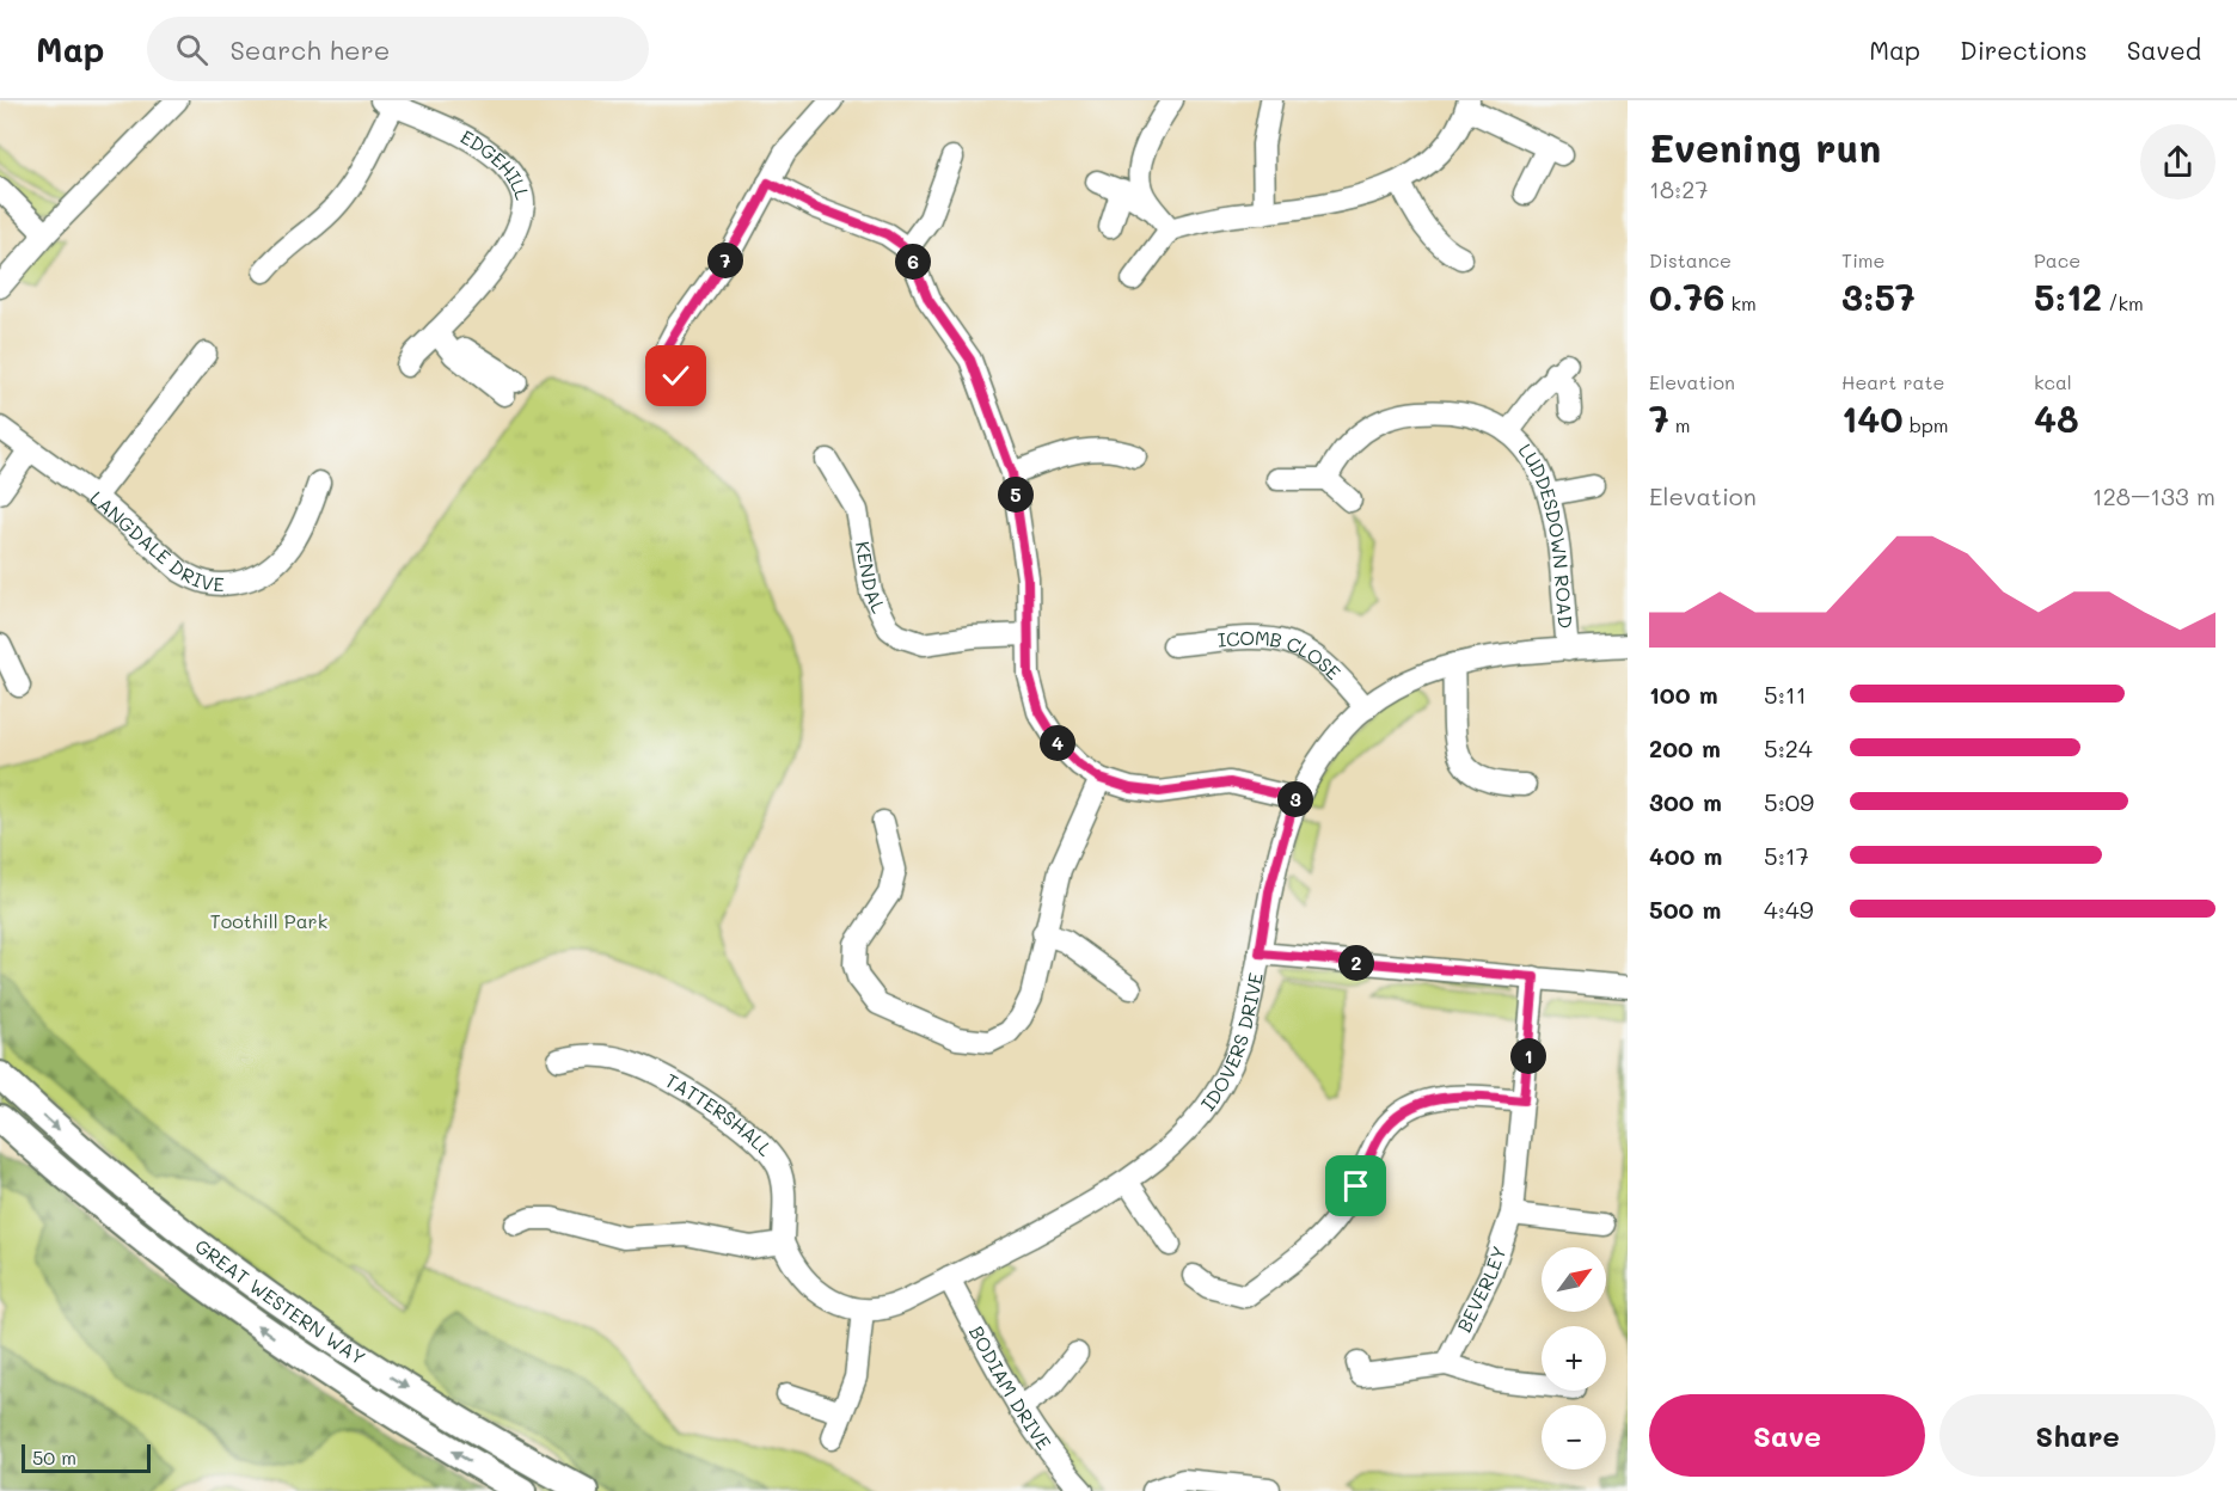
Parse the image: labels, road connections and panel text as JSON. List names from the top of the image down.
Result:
{
  "streets": {
    "main road": ["GREAT WESTERN WAY"],
    "street": [
      "EDGEHILL",
      "LANGDALE DRIVE",
      "LUDDESDOWN ROAD",
      "KENDAL",
      "ICOMB CLOSE",
      "IDOVERS DRIVE",
      "TATTERSHALL",
      "BEVERLEY",
      "BODIAM DRIVE"
    ]
  },
  "crossings": [
    ["LUDDESDOWN ROAD", "IDOVERS DRIVE"],
    ["ICOMB CLOSE", "IDOVERS DRIVE"],
    ["IDOVERS DRIVE", "BODIAM DRIVE"]
  ],
  "parks": ["Toothill Park"],
  "scale_bar": "50 m",
  "north": "top right",
  "page": {
    "header": "Map",
    "search": "Search here",
    "nav": ["Map", "Directions", "Saved"],
    "heading": ["Evening run", "18:27"],
    "stats": [
      ["Distance", "0.76 km"],
      ["Time", "3:57"],
      ["Pace", "5:12 /km"],
      ["Elevation", "7 m"],
      ["Heart rate", "140 bpm"],
      ["kcal", "48"]
    ],
    "pins": [
      "7",
      "6",
      "5",
      "4",
      "3",
      "2",
      "1"
    ],
    "chart": ["Elevation", "128–133 m"],
    "list": [
      {
        "name": "100 m",
        "note": "5:11"
      },
      {
        "name": "200 m",
        "note": "5:24"
      },
      {
        "name": "300 m",
        "note": "5:09"
      },
      {
        "name": "400 m",
        "note": "5:17"
      },
      {
        "name": "500 m",
        "note": "4:49"
      }
    ],
    "map_buttons": ["+", "−"],
    "buttons": ["Save", "Share"],
    "scale": "50 m"
  }
}
